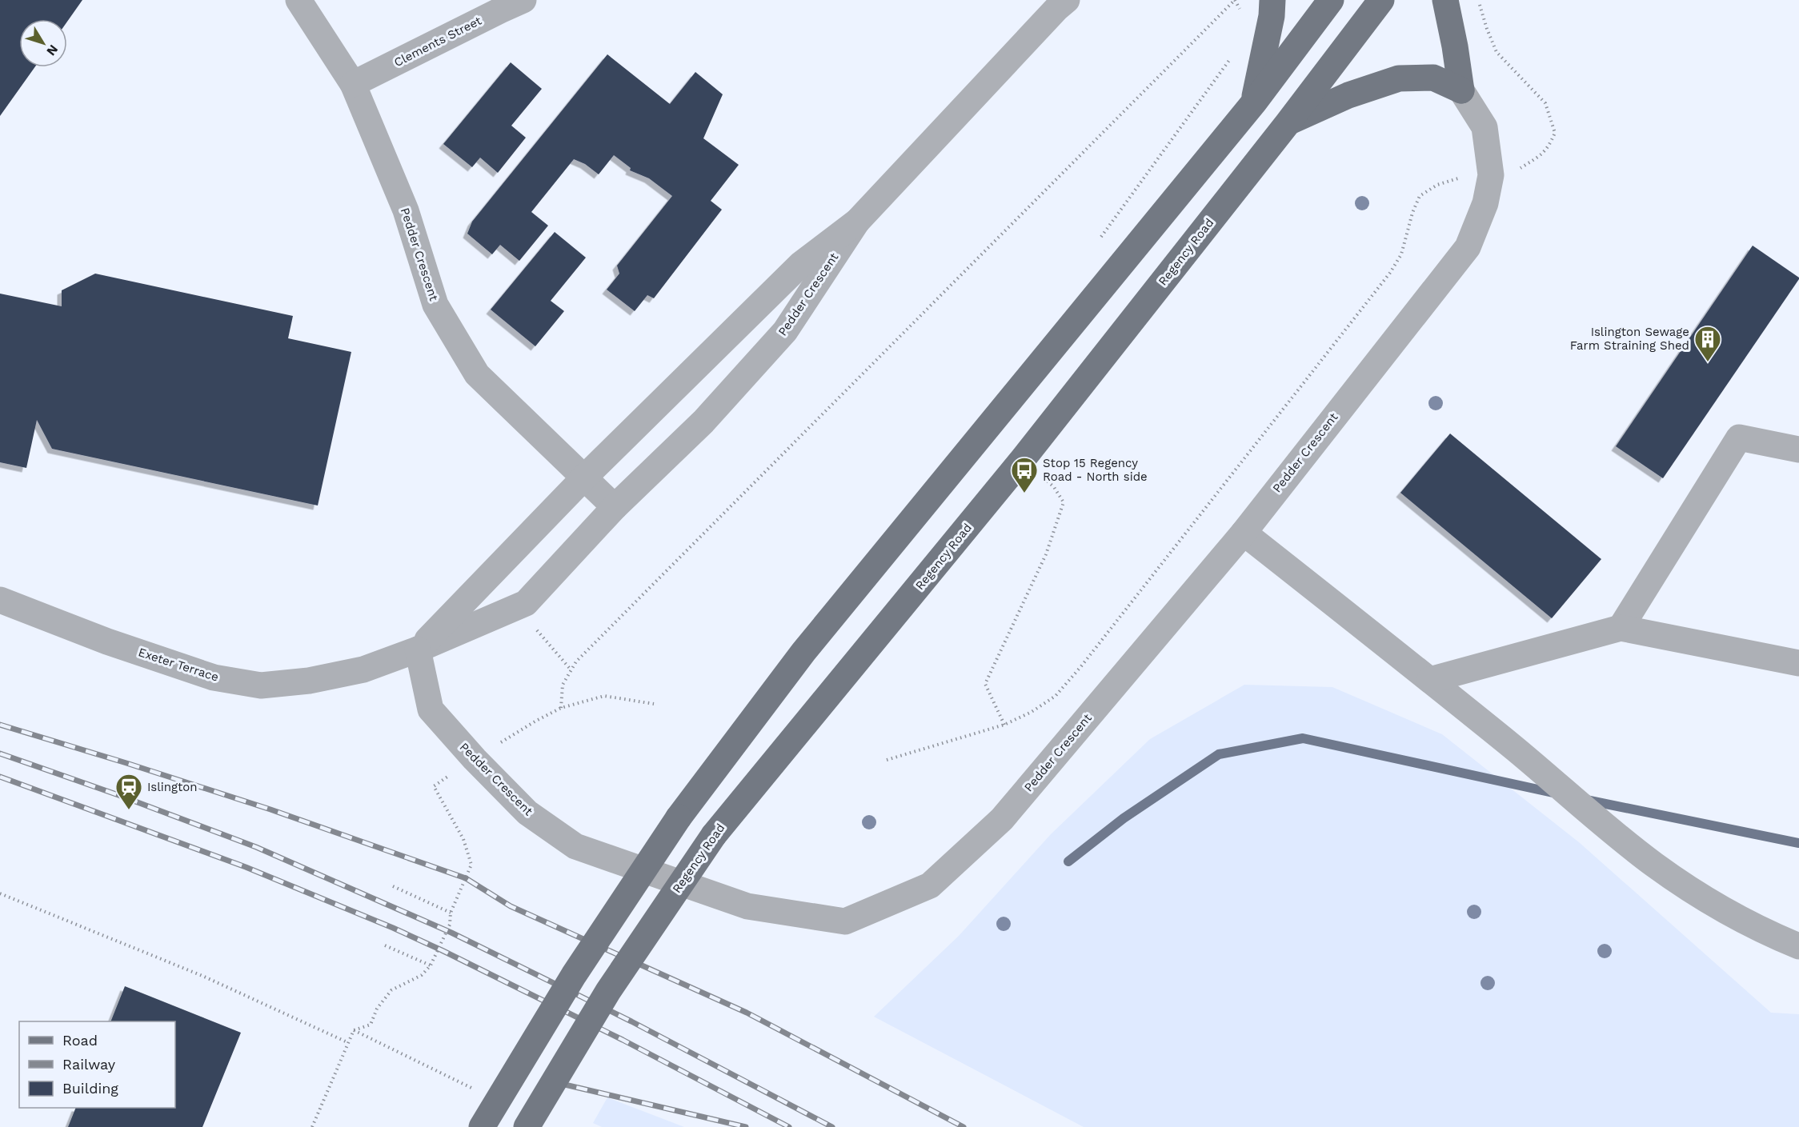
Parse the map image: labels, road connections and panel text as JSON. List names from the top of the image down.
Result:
{
  "streets": {
    "main road": ["Regency Road"],
    "street": ["Clements Street", "Pedder Crescent", "Exeter Terrace"]
  },
  "crossings": [
    ["Clements Street", "Pedder Crescent"],
    ["Pedder Crescent", "Exeter Terrace"]
  ],
  "places": {
    "building": ["Islington Sewage Farm Straining Shed"],
    "bus stop": ["Stop 15 Regency Road - North side"],
    "station": ["Islington"]
  },
  "legend": ["Road", "Railway", "Building"],
  "north": "bottom right"
}
